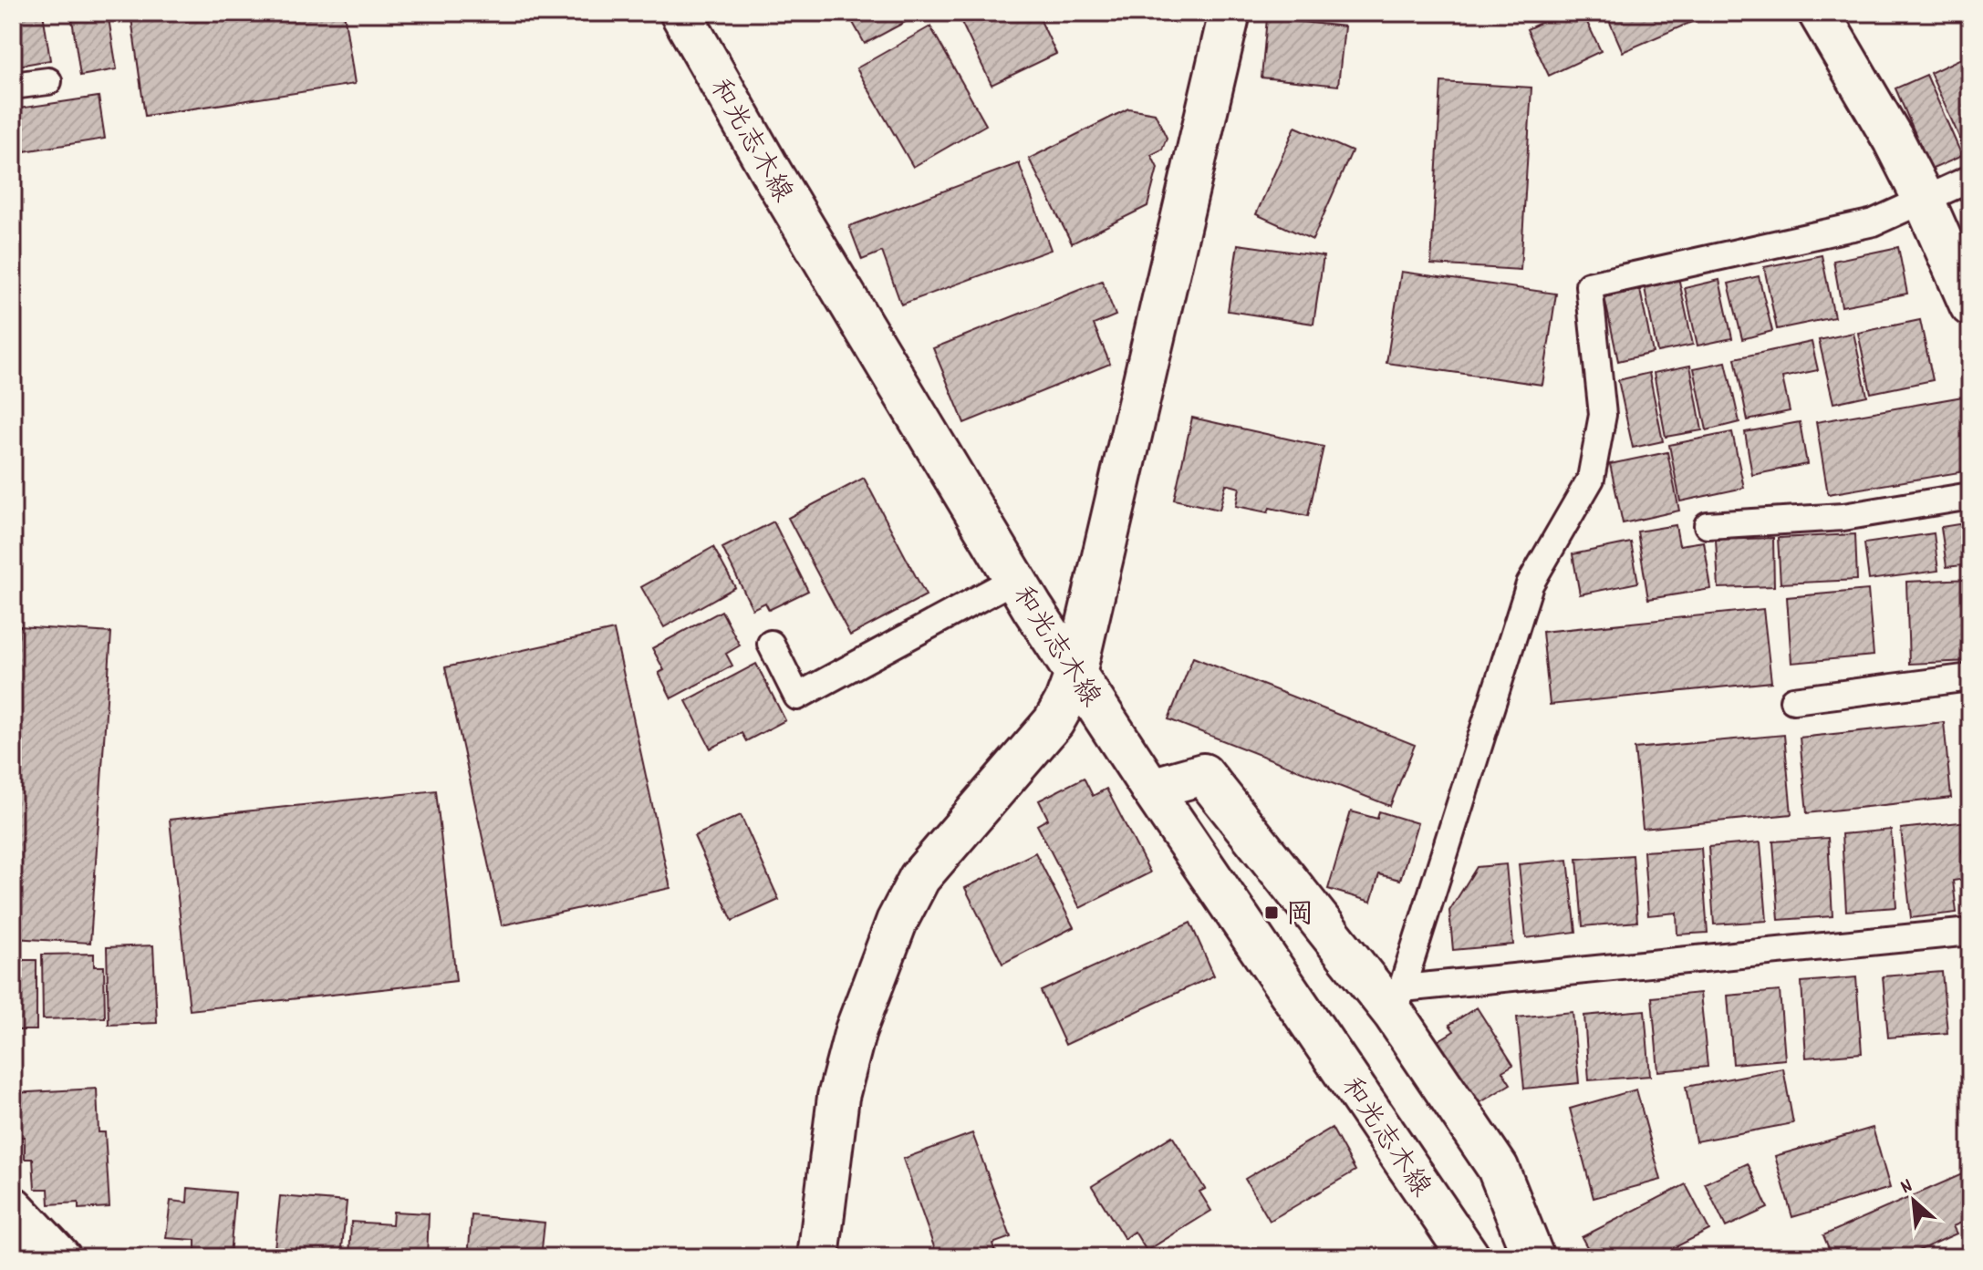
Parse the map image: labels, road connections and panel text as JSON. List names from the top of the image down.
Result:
{
  "streets": {
    "street": ["和光志木線"]
  },
  "places": {
    "transit": ["岡"]
  },
  "north": "top left"
}
